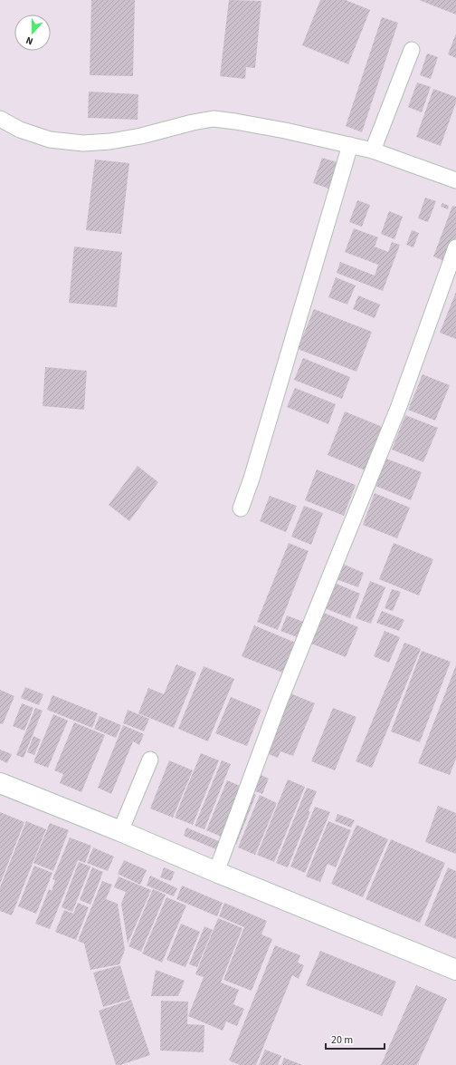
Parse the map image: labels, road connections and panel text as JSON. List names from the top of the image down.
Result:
{
  "scale_bar": "20 m",
  "north": "bottom"
}
